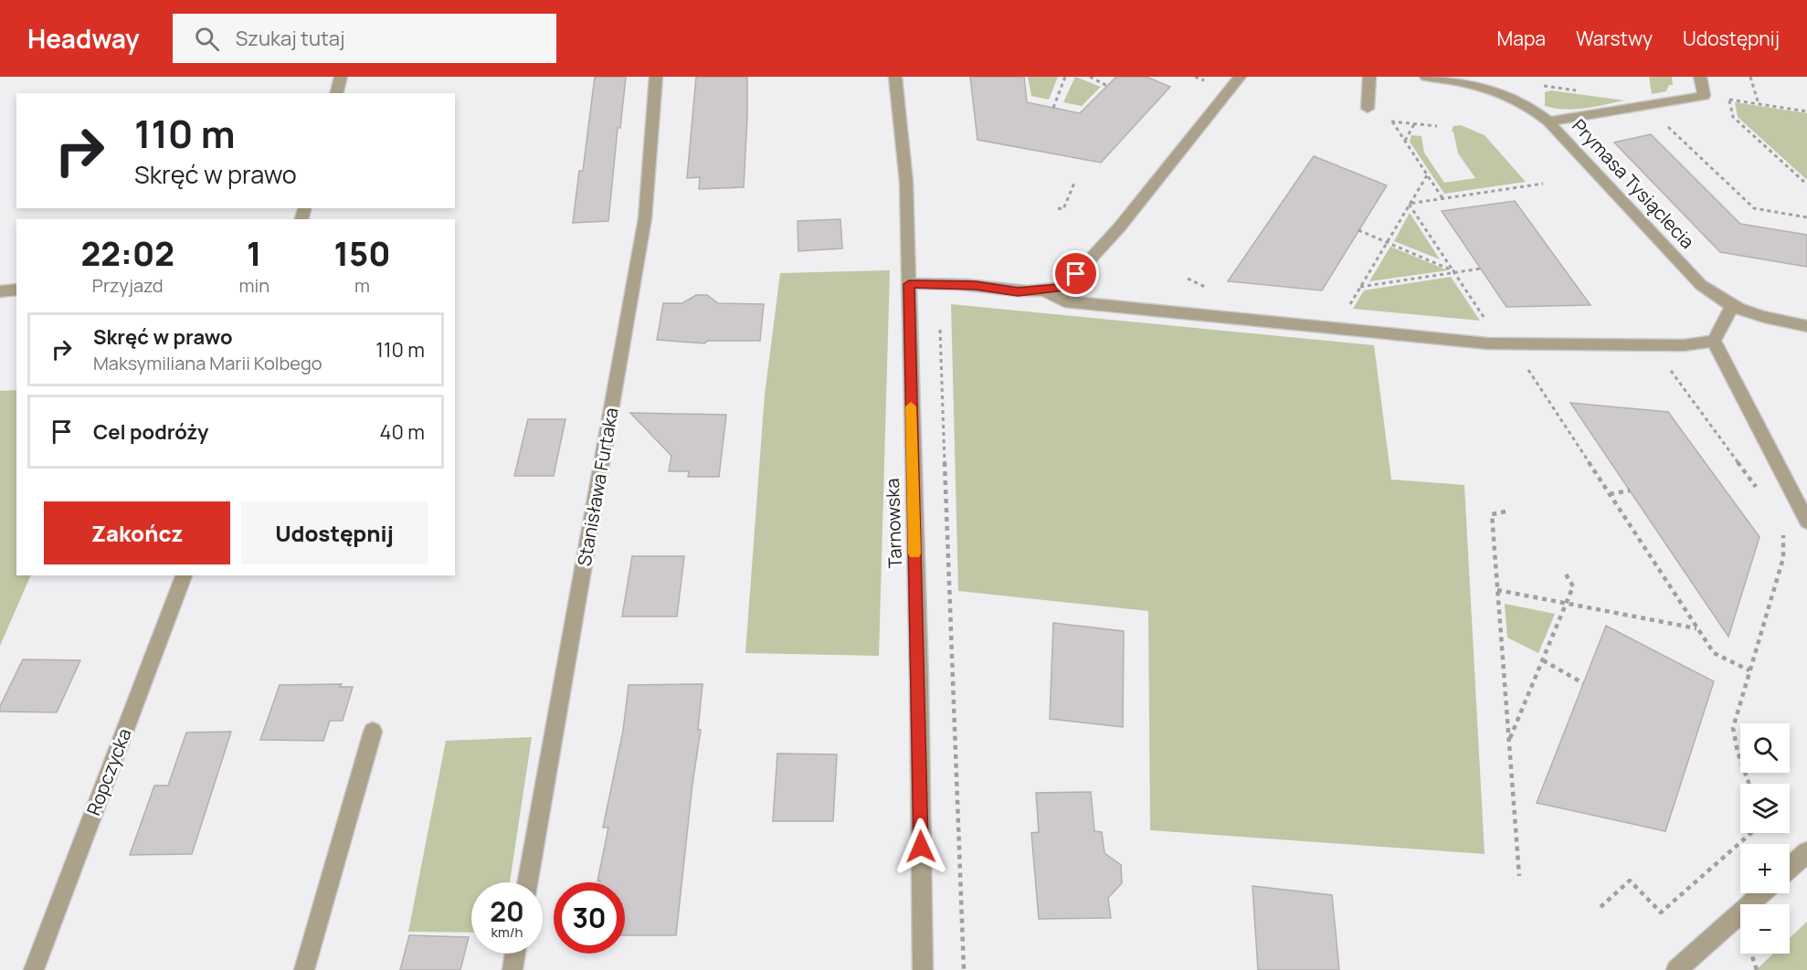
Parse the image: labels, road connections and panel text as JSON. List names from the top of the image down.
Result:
{
  "streets": {
    "street": [
      "Prymasa Tysiąclecia",
      "Stanisława Furtaka",
      "Tarnowska",
      "Ropczycka"
    ]
  },
  "page": {
    "header": "Headway",
    "search": "Szukaj tutaj",
    "nav": ["Mapa", "Warstwy", "Udostępnij"],
    "turn": ["110 m", "Skręć w prawo"],
    "eta": [
      "22:02",
      "Przyjazd",
      "1",
      "min",
      "150",
      "m"
    ],
    "list": [
      {
        "name": "Skręć w prawo",
        "note": "Maksymiliana Marii Kolbego",
        "value": "110 m"
      },
      {
        "name": "Cel podróży",
        "value": "40 m"
      }
    ],
    "buttons": ["Zakończ", "Udostępnij"],
    "map_buttons": ["+", "−"],
    "speed": "20 km/h",
    "limit": "30"
  }
}
